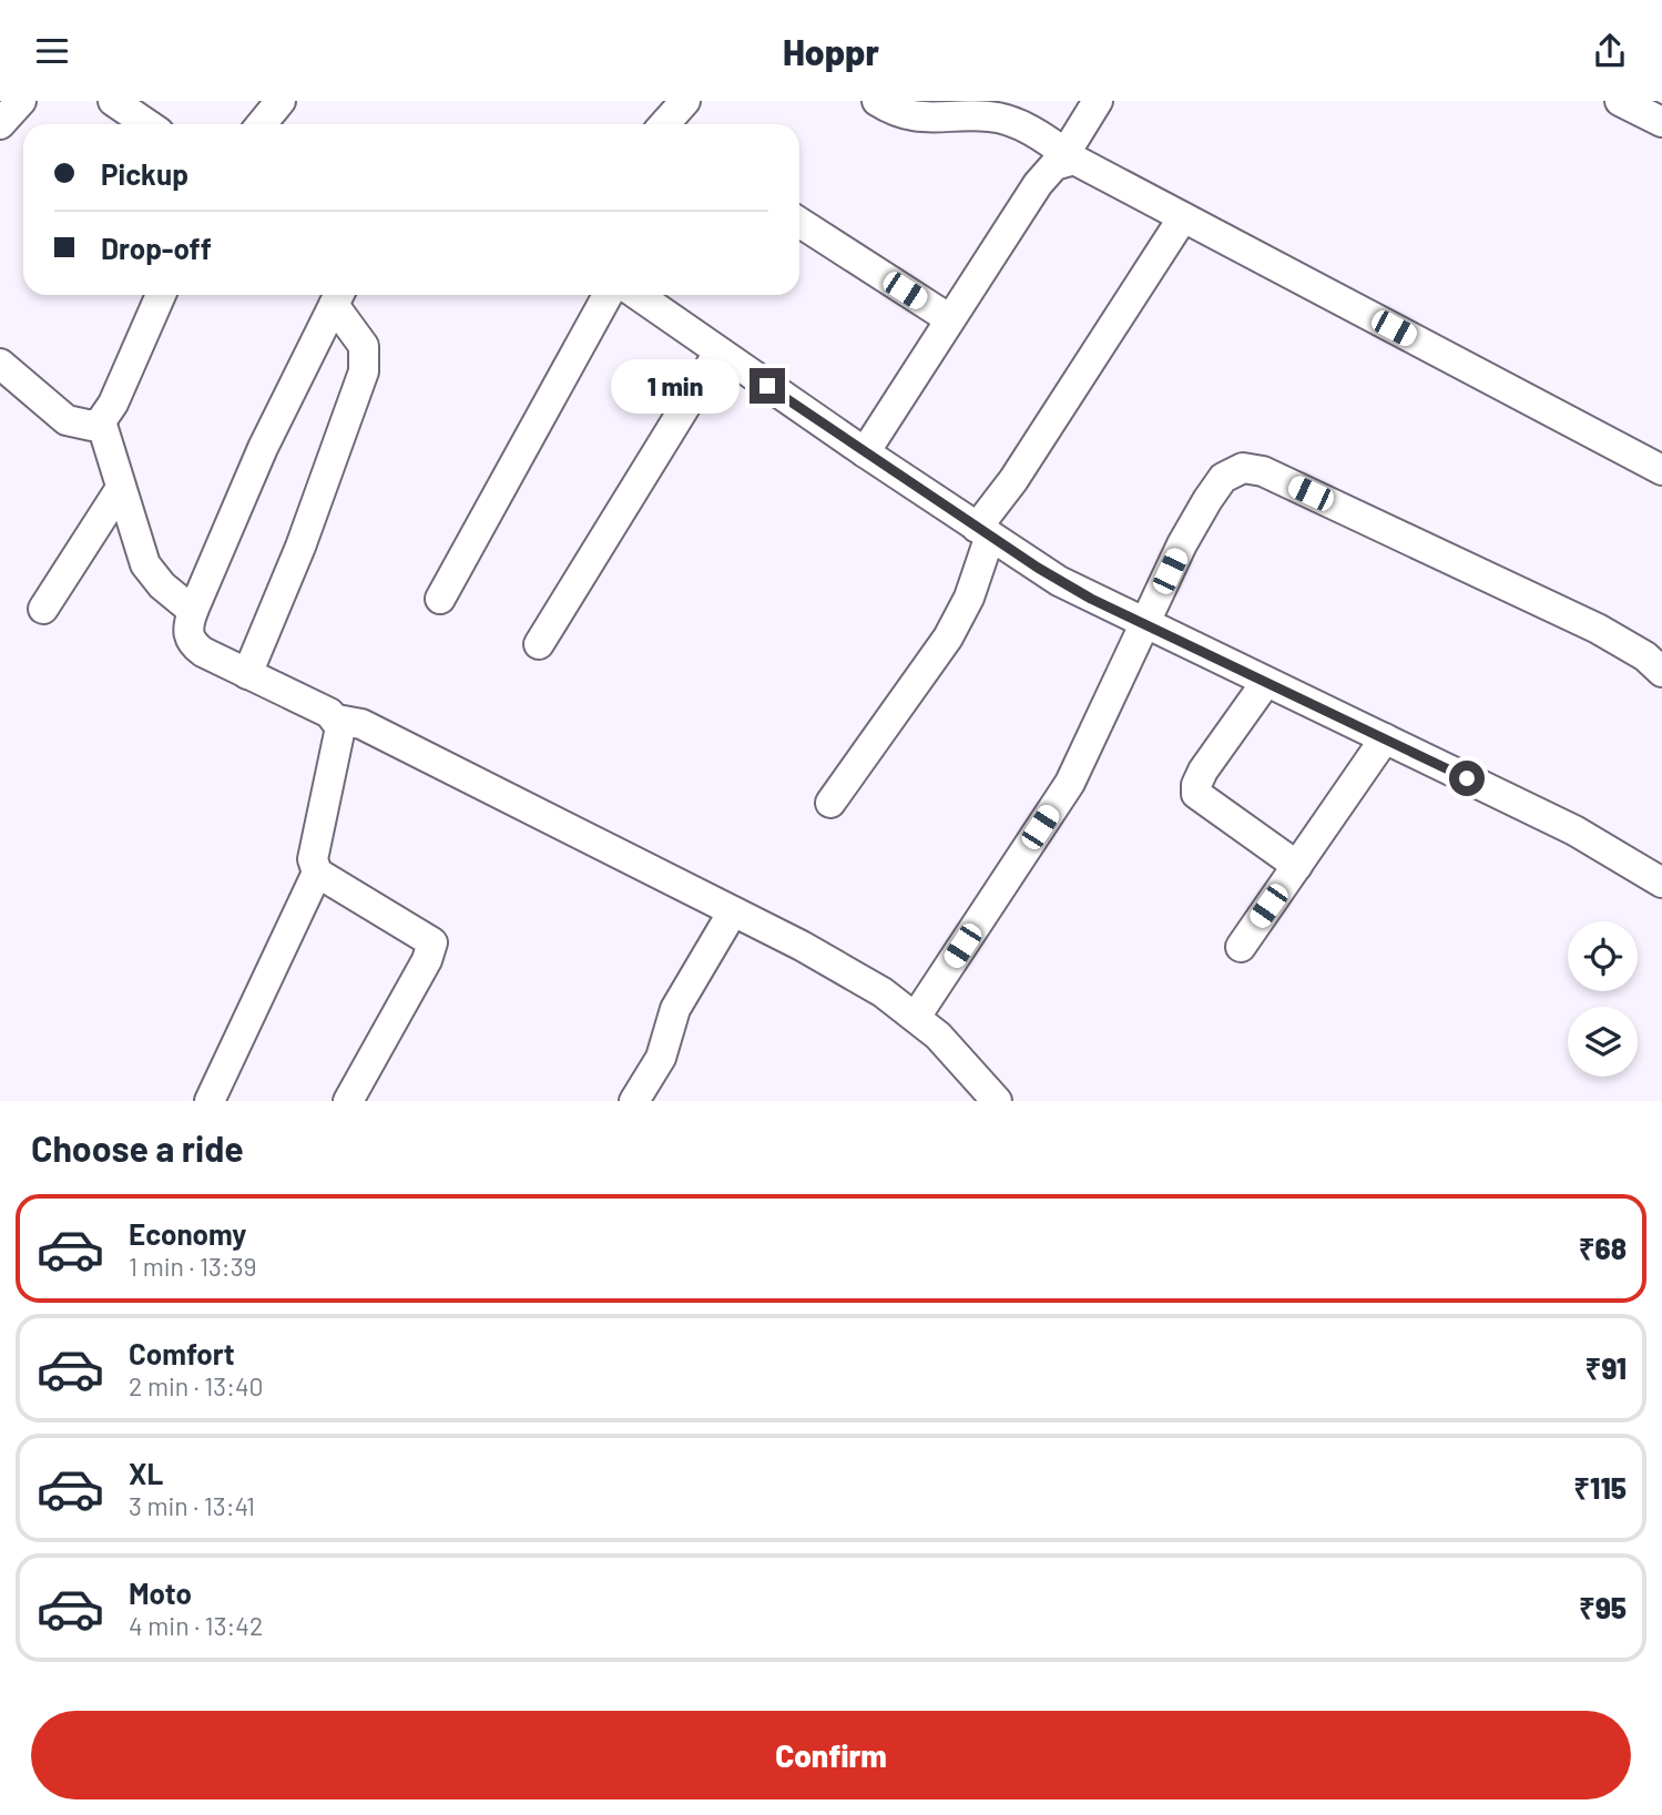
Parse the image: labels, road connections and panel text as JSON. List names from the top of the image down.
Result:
{
  "page": {
    "header": "Hoppr",
    "banner": ["Pickup", "Drop-off"],
    "bubble": "1 min",
    "heading": "Choose a ride",
    "list": [
      {
        "name": "Economy",
        "note": "1 min · 13:39",
        "value": "₹68"
      },
      {
        "name": "Comfort",
        "note": "2 min · 13:40",
        "value": "₹91"
      },
      {
        "name": "XL",
        "note": "3 min · 13:41",
        "value": "₹115"
      },
      {
        "name": "Moto",
        "note": "4 min · 13:42",
        "value": "₹95"
      }
    ],
    "buttons": "Confirm"
  }
}
